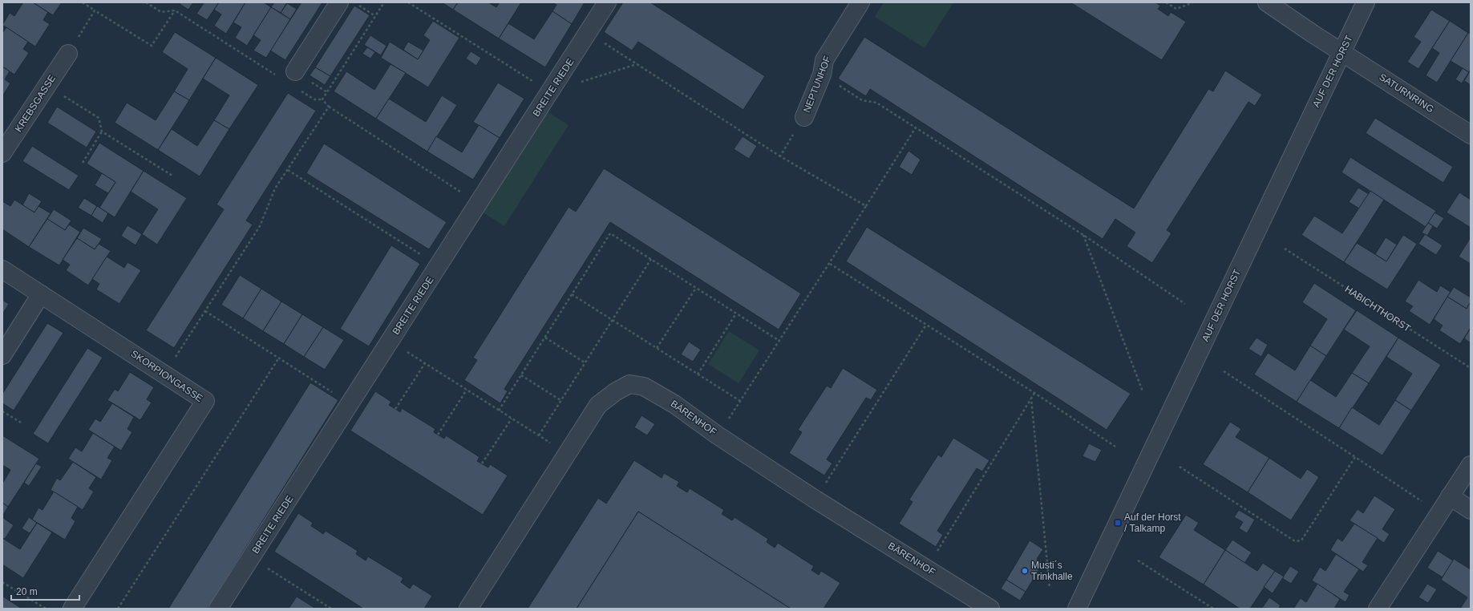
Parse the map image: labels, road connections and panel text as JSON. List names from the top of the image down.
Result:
{
  "streets": {
    "street": [
      "AUF DER HORST",
      "NEPTUNHOF",
      "BREITE RIEDE",
      "SATURNRING",
      "KREBSGASSE",
      "SKORPIONGASSE",
      "BÄRENHOF"
    ],
    "path": ["HABICHTHORST"]
  },
  "crossings": [
    ["AUF DER HORST", "SATURNRING"]
  ],
  "places": {
    "transit": ["Auf der Horst / Talkamp"],
    "other": ["Musti´s Trinkhalle"]
  },
  "scale_bar": "20 m"
}
